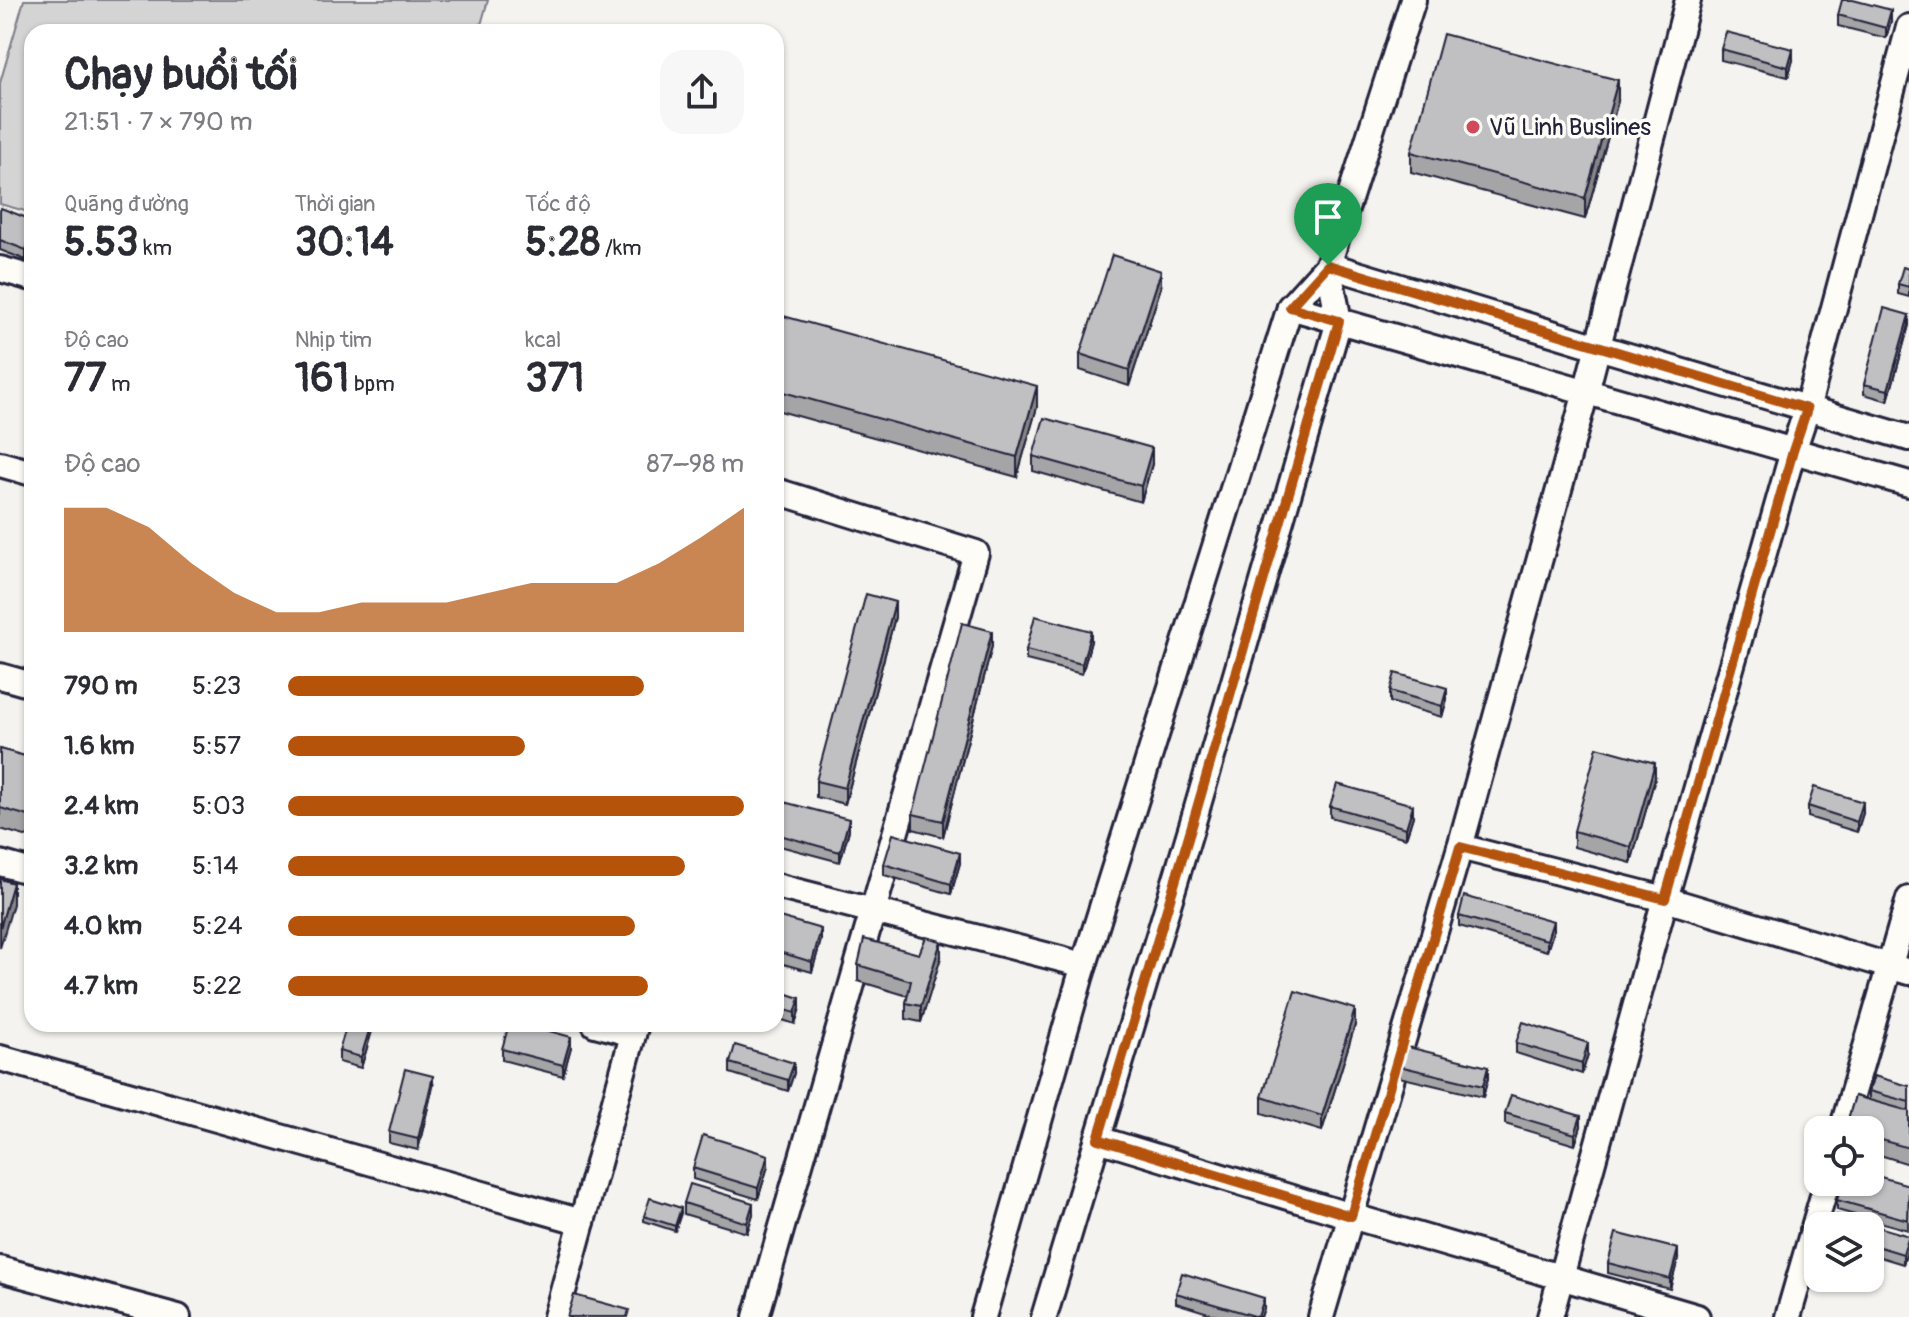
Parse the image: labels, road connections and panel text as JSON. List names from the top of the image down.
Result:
{
  "places": ["Vũ Linh Buslines"],
  "page": {
    "heading": ["Chạy buổi tối", "21:51 · 7 × 790 m"],
    "stats": [
      ["Quãng đường", "5.53 km"],
      ["Thời gian", "30:14"],
      ["Tốc độ", "5:28 /km"],
      ["Độ cao", "77 m"],
      ["Nhịp tim", "161 bpm"],
      ["kcal", "371"]
    ],
    "chart": ["Độ cao", "87–98 m"],
    "list": [
      {
        "name": "790 m",
        "note": "5:23"
      },
      {
        "name": "1.6 km",
        "note": "5:57"
      },
      {
        "name": "2.4 km",
        "note": "5:03"
      },
      {
        "name": "3.2 km",
        "note": "5:14"
      },
      {
        "name": "4.0 km",
        "note": "5:24"
      },
      {
        "name": "4.7 km",
        "note": "5:22"
      }
    ]
  }
}
